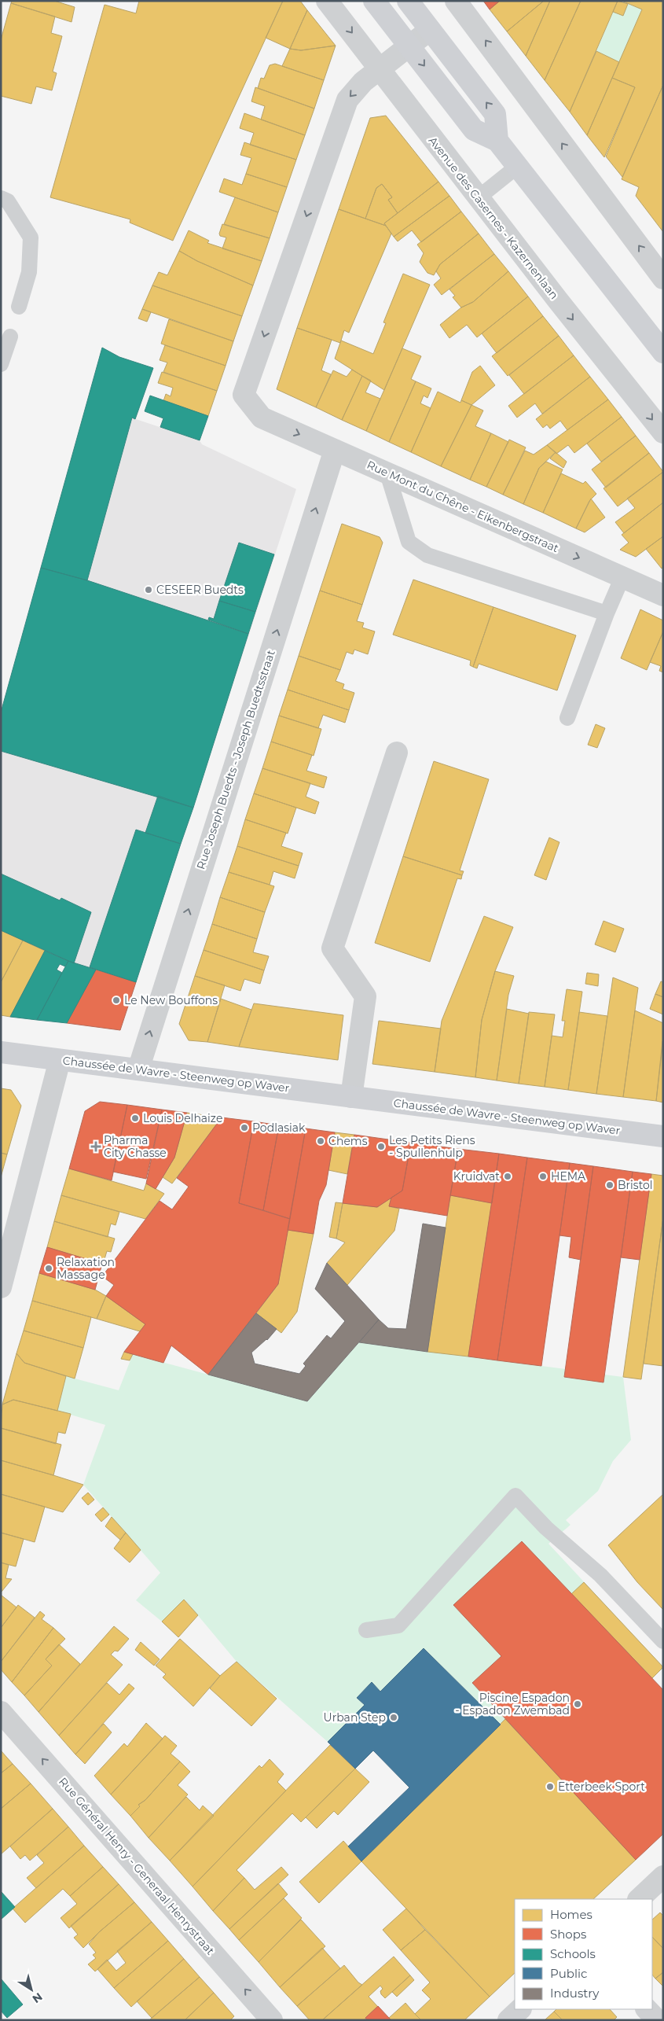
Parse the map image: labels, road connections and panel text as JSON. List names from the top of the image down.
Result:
{
  "streets": {
    "main road": ["Chaussée de Wavre - Steenweg op Waver"],
    "street": [
      "Avenue des Casernes - Kazernenlaan",
      "Rue Mont du Chêne - Eikenbergstraat",
      "Rue Joseph Buedts - Joseph Buedtsstraat",
      "Rue Général Henry - Generaal Henrystraat"
    ]
  },
  "crossings": [
    ["Avenue des Casernes - Kazernenlaan", "Rue Mont du Chêne - Eikenbergstraat"],
    ["Rue Mont du Chêne - Eikenbergstraat", "Rue Joseph Buedts - Joseph Buedtsstraat"],
    ["Rue Joseph Buedts - Joseph Buedtsstraat", "Chaussée de Wavre - Steenweg op Waver"]
  ],
  "one_way": ["Rue Général Henry - Generaal Henrystraat"],
  "places": {
    "other": [
      "CESEER Buedts",
      "Le New Bouffons",
      "Louis Delhaize",
      "Podlasiak",
      "Chems",
      "Les Petits Riens - Spullenhulp",
      "Kruidvat",
      "HEMA",
      "Bristol",
      "Relaxation Massage",
      "Piscine Espadon - Espadon Zwembad",
      "Urban Step",
      "Etterbeek Sport"
    ],
    "health": ["Pharma City Chasse"]
  },
  "legend": [
    "Homes",
    "Shops",
    "Schools",
    "Public",
    "Industry"
  ],
  "north": "bottom right"
}
